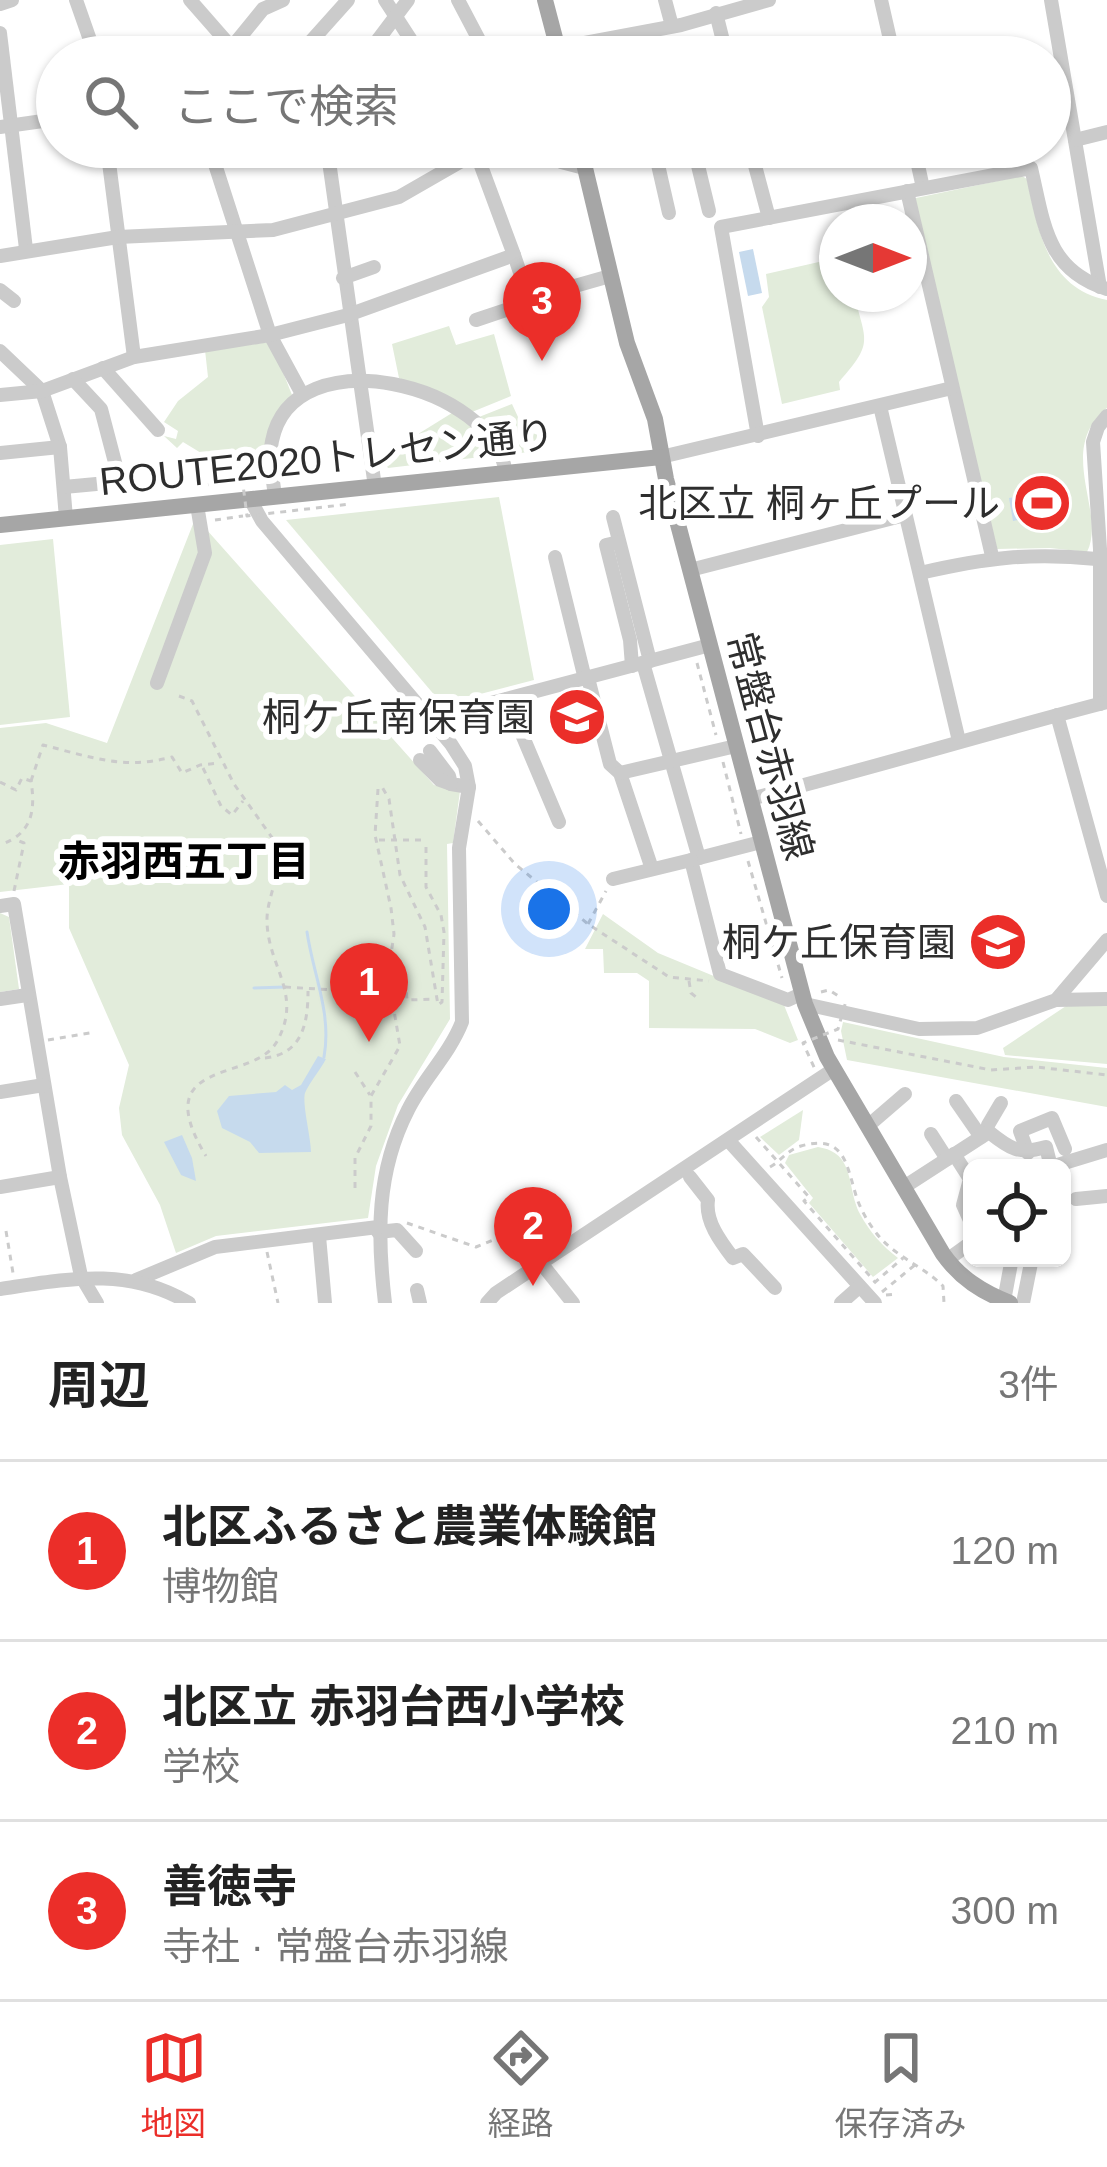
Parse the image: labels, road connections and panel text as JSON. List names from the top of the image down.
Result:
{
  "streets": {
    "main road": ["ROUTE2020トレセン通り", "常盤台赤羽線"]
  },
  "crossings": [
    ["ROUTE2020トレセン通り", "常盤台赤羽線"]
  ],
  "districts": ["赤羽西五丁目"],
  "places": {
    "sports": ["北区立 桐ヶ丘プール"],
    "school or university": ["桐ケ丘南保育園", "桐ケ丘保育園"]
  },
  "north": "right",
  "page": {
    "search": "ここで検索",
    "pins": ["3", "1", "2"],
    "heading": ["周辺", "3件"],
    "list": [
      {
        "mark": "1",
        "name": "北区ふるさと農業体験館",
        "note": "博物館",
        "value": "120 m"
      },
      {
        "mark": "2",
        "name": "北区立 赤羽台西小学校",
        "note": "学校",
        "value": "210 m"
      },
      {
        "mark": "3",
        "name": "善徳寺",
        "note": "寺社 · 常盤台赤羽線",
        "value": "300 m"
      }
    ],
    "nav": ["地図", "経路", "保存済み"]
  }
}
